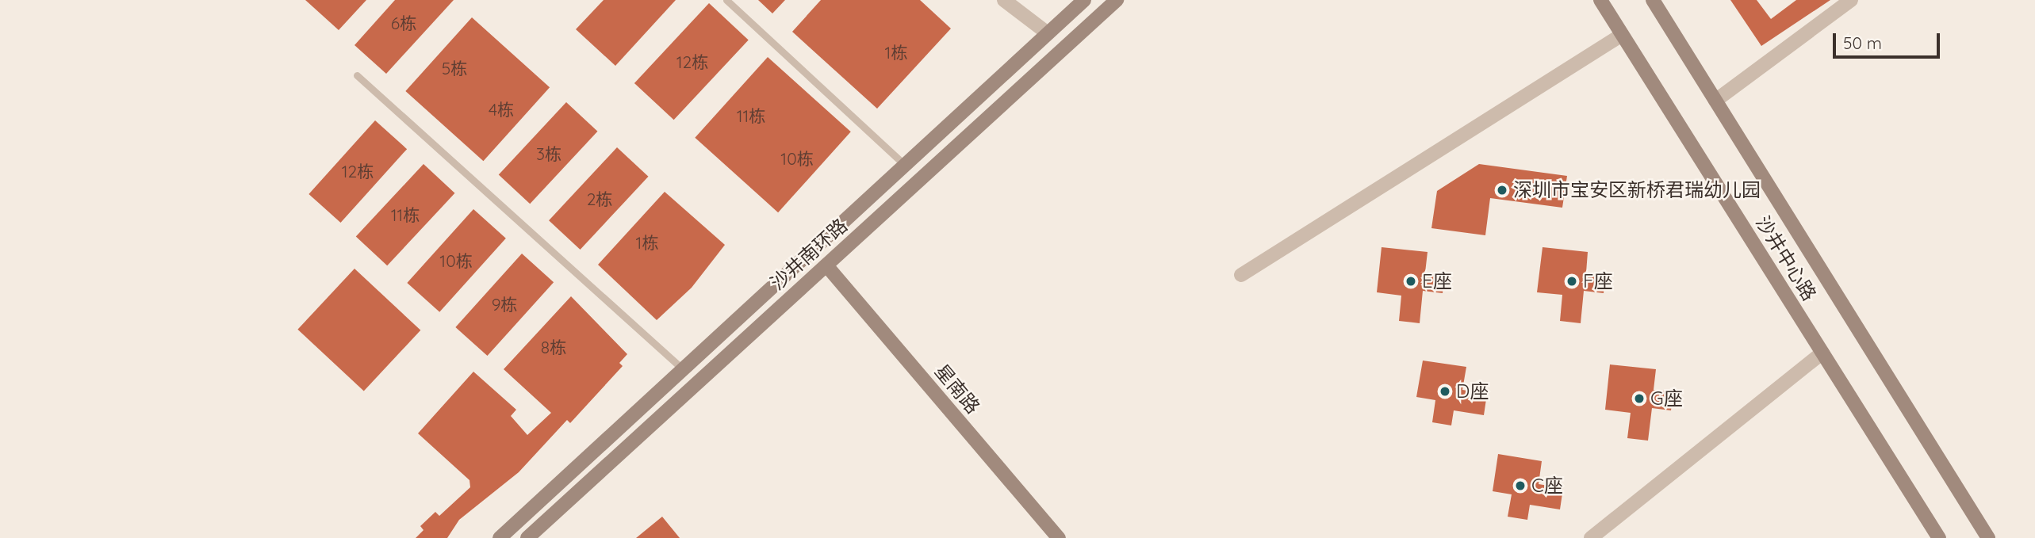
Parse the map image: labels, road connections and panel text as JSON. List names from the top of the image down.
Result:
{
  "streets": {
    "street": ["沙井南环路", "沙井中心路", "星南路"]
  },
  "crossings": [
    ["沙井南环路", "星南路"]
  ],
  "places": [
    "深圳市宝安区新桥君瑞幼儿园",
    "E座",
    "F座",
    "D座",
    "G座",
    "C座"
  ],
  "house_numbers": [
    "6栋",
    "1栋",
    "12栋",
    "5栋",
    "4栋",
    "11栋",
    "3栋",
    "10栋",
    "12栋",
    "2栋",
    "11栋",
    "1栋",
    "10栋",
    "9栋",
    "8栋"
  ],
  "scale_bar": "50 m"
}
